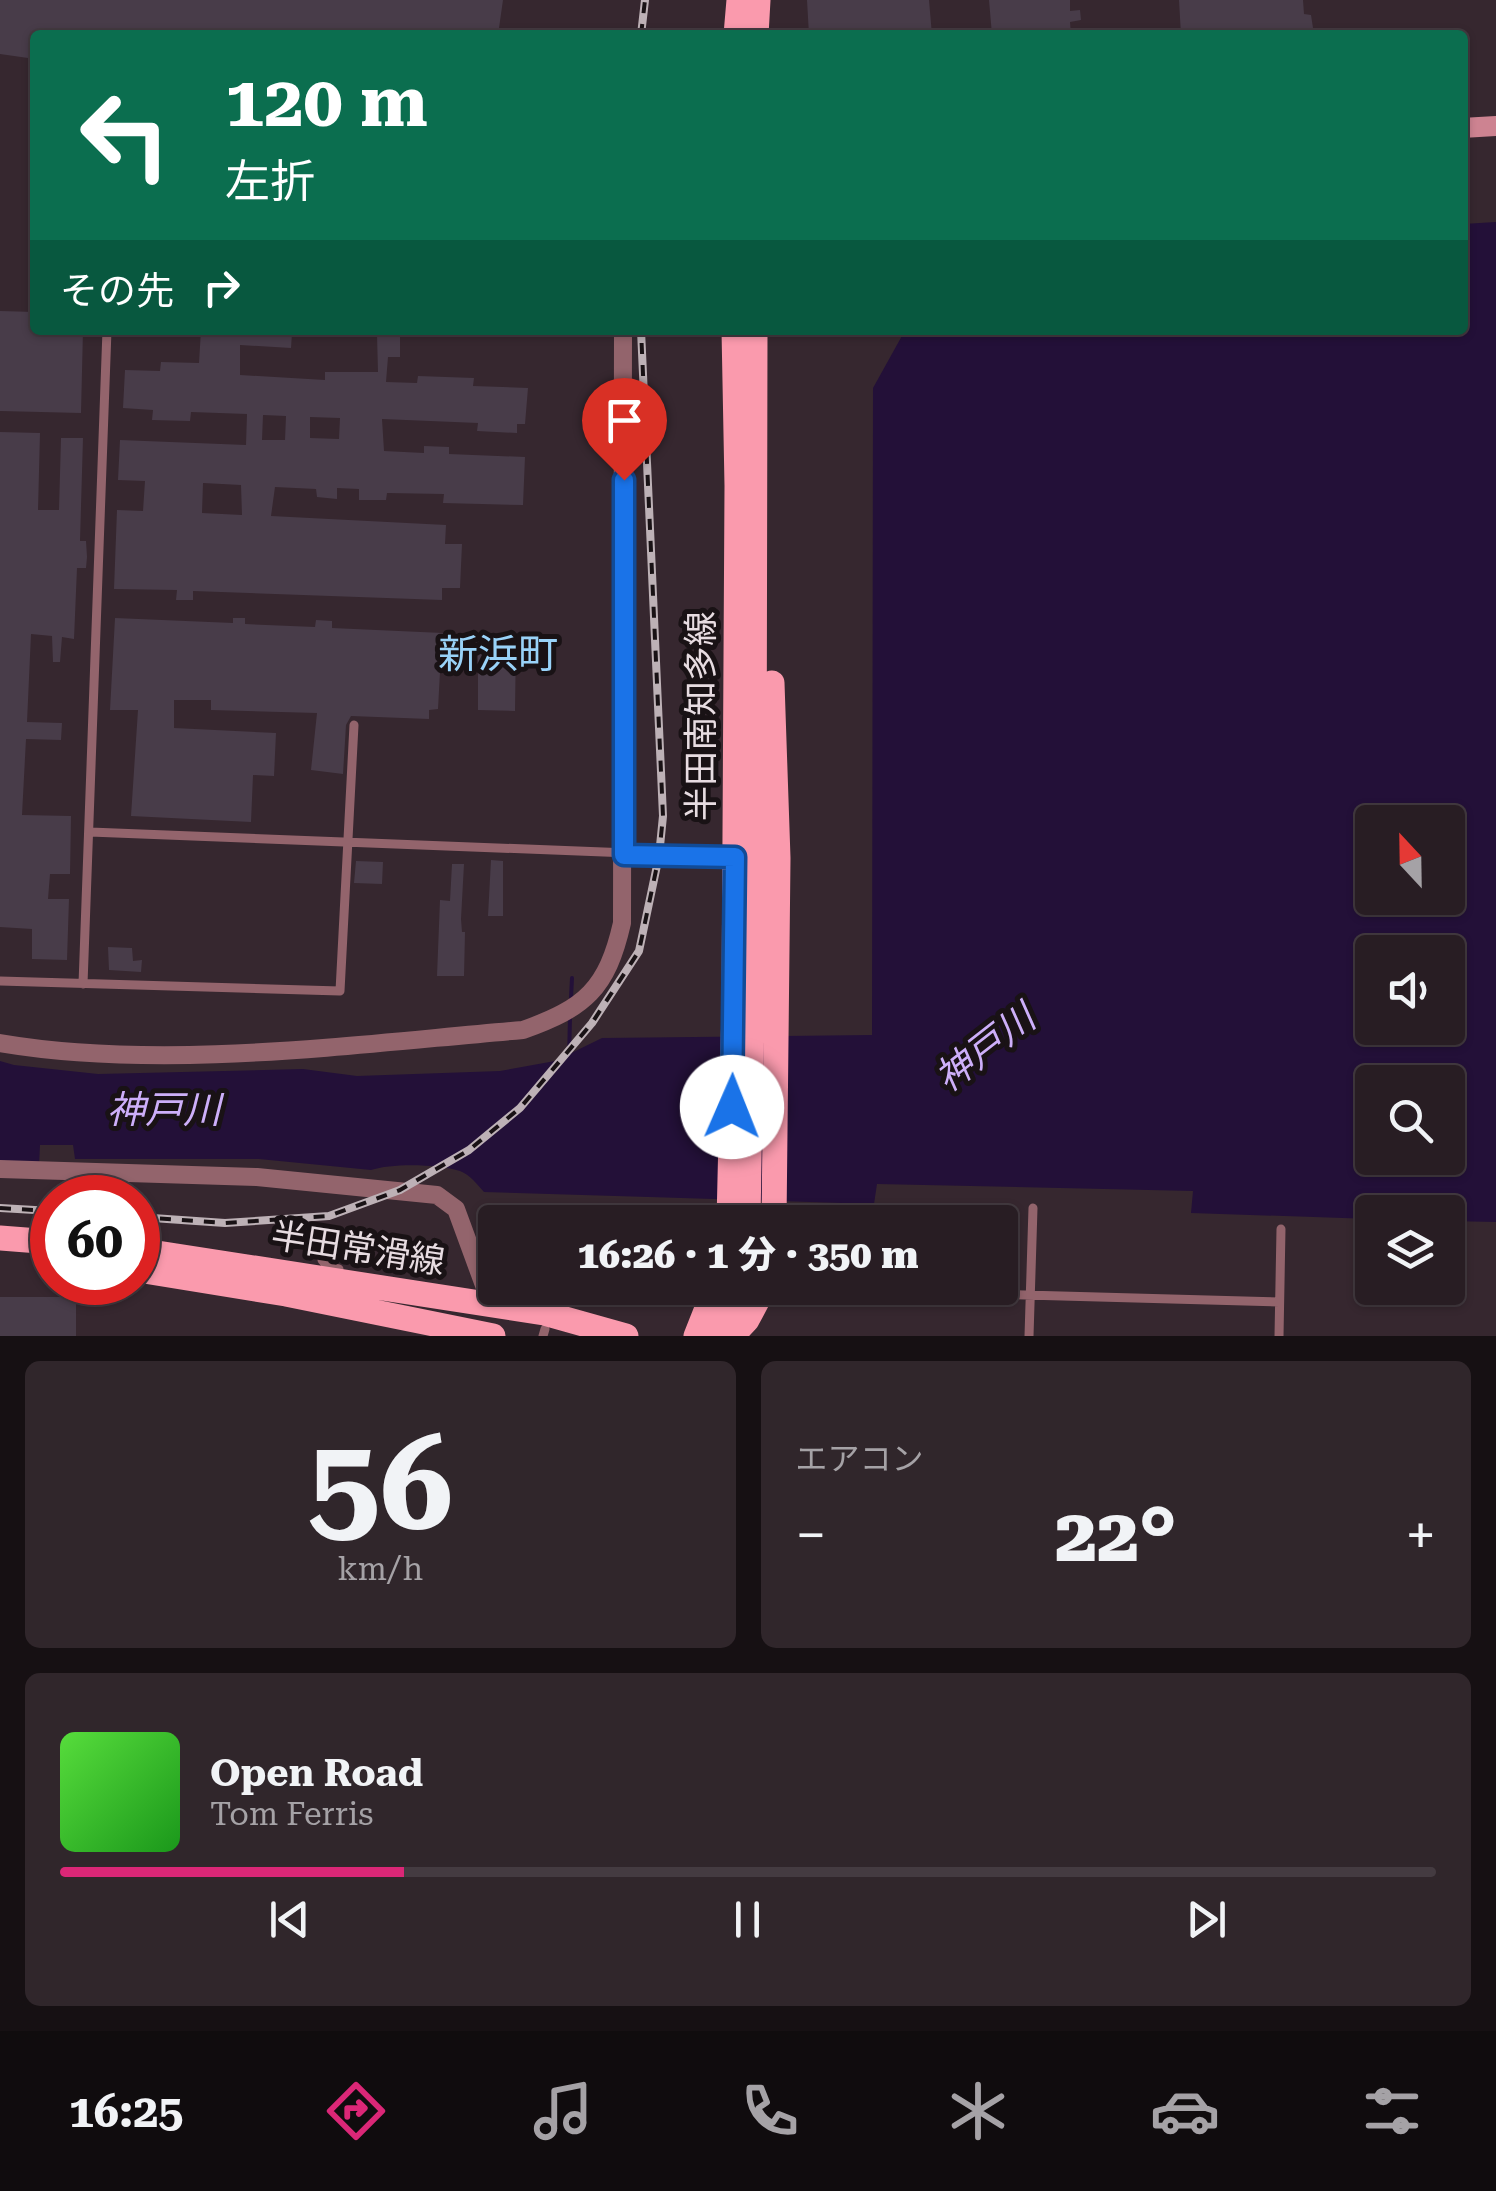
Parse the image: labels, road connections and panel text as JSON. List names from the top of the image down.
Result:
{
  "streets": {
    "main road": ["半田南知多線", "半田常滑線"]
  },
  "districts": ["新浜町"],
  "water": ["神戸川"],
  "north": "top",
  "page": {
    "turn": ["120 m", "左折"],
    "then": "その先",
    "limit": "60",
    "trip": "16:26 · 1 分 · 350 m",
    "tile": [
      ["56", "km/h"],
      "エアコン"
    ],
    "heat": ["−", "22°", "+"],
    "song": ["Open Road", "Tom Ferris"],
    "tabs": "16:25"
  }
}
